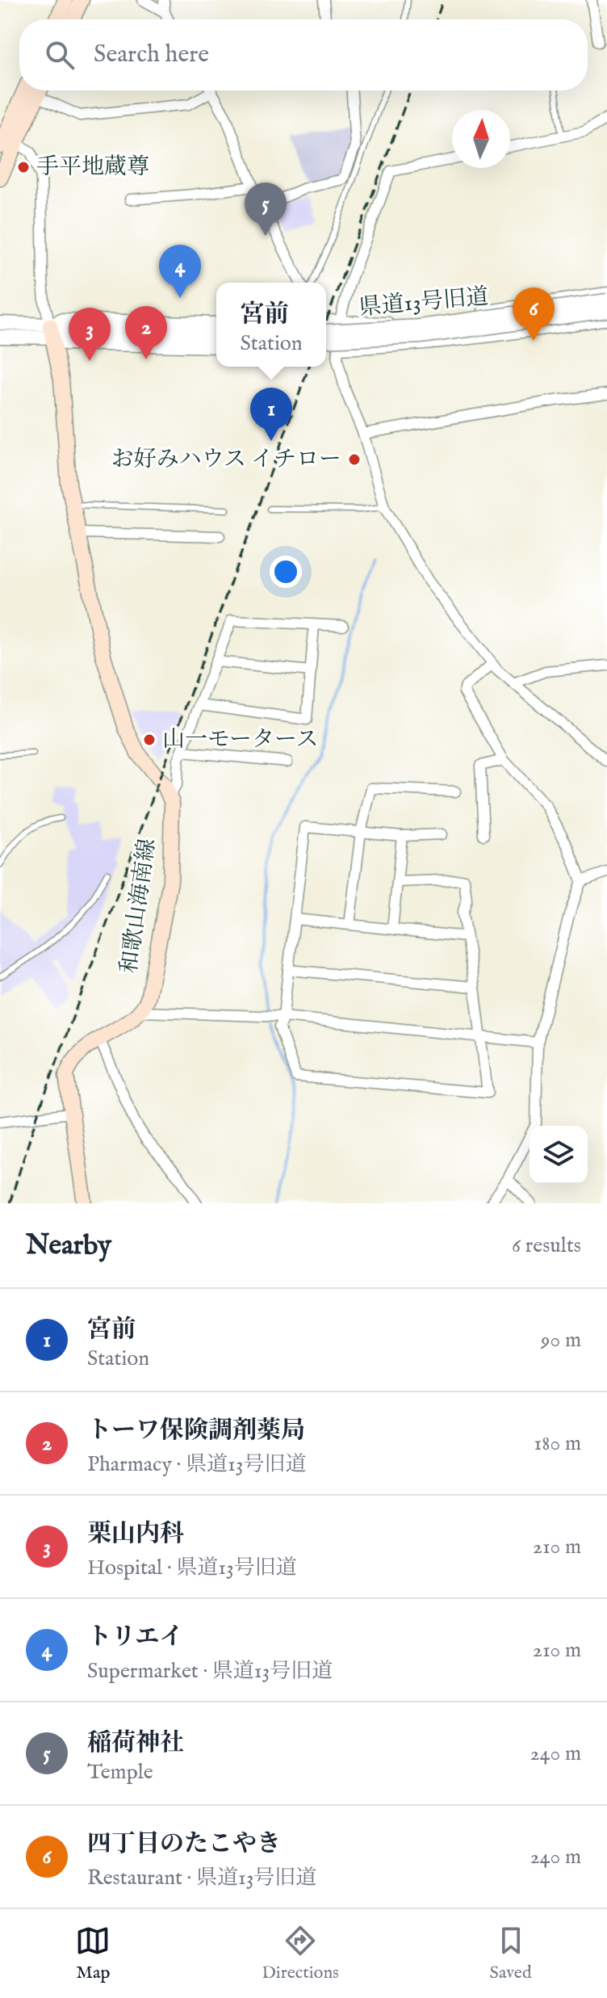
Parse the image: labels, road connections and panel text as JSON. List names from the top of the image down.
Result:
{
  "streets": {
    "main road": ["和歌山海南線"],
    "street": ["県道13号旧道"]
  },
  "places": ["手平地蔵尊", "お好みハウス イチロー", "山一モータース"],
  "north": "top",
  "page": {
    "search": "Search here",
    "pins": [
      "5",
      "4",
      "6",
      "2",
      "3",
      "1"
    ],
    "popup": ["宮前", "Station"],
    "heading": ["Nearby", "6 results"],
    "list": [
      {
        "mark": "1",
        "name": "宮前",
        "note": "Station",
        "value": "90 m"
      },
      {
        "mark": "2",
        "name": "トーワ保険調剤薬局",
        "note": "Pharmacy · 県道13号旧道",
        "value": "180 m"
      },
      {
        "mark": "3",
        "name": "栗山内科",
        "note": "Hospital · 県道13号旧道",
        "value": "210 m"
      },
      {
        "mark": "4",
        "name": "トリエイ",
        "note": "Supermarket · 県道13号旧道",
        "value": "210 m"
      },
      {
        "mark": "5",
        "name": "稲荷神社",
        "note": "Temple",
        "value": "240 m"
      },
      {
        "mark": "6",
        "name": "四丁目のたこやき",
        "note": "Restaurant · 県道13号旧道",
        "value": "240 m"
      }
    ],
    "nav": ["Map", "Directions", "Saved"]
  }
}
